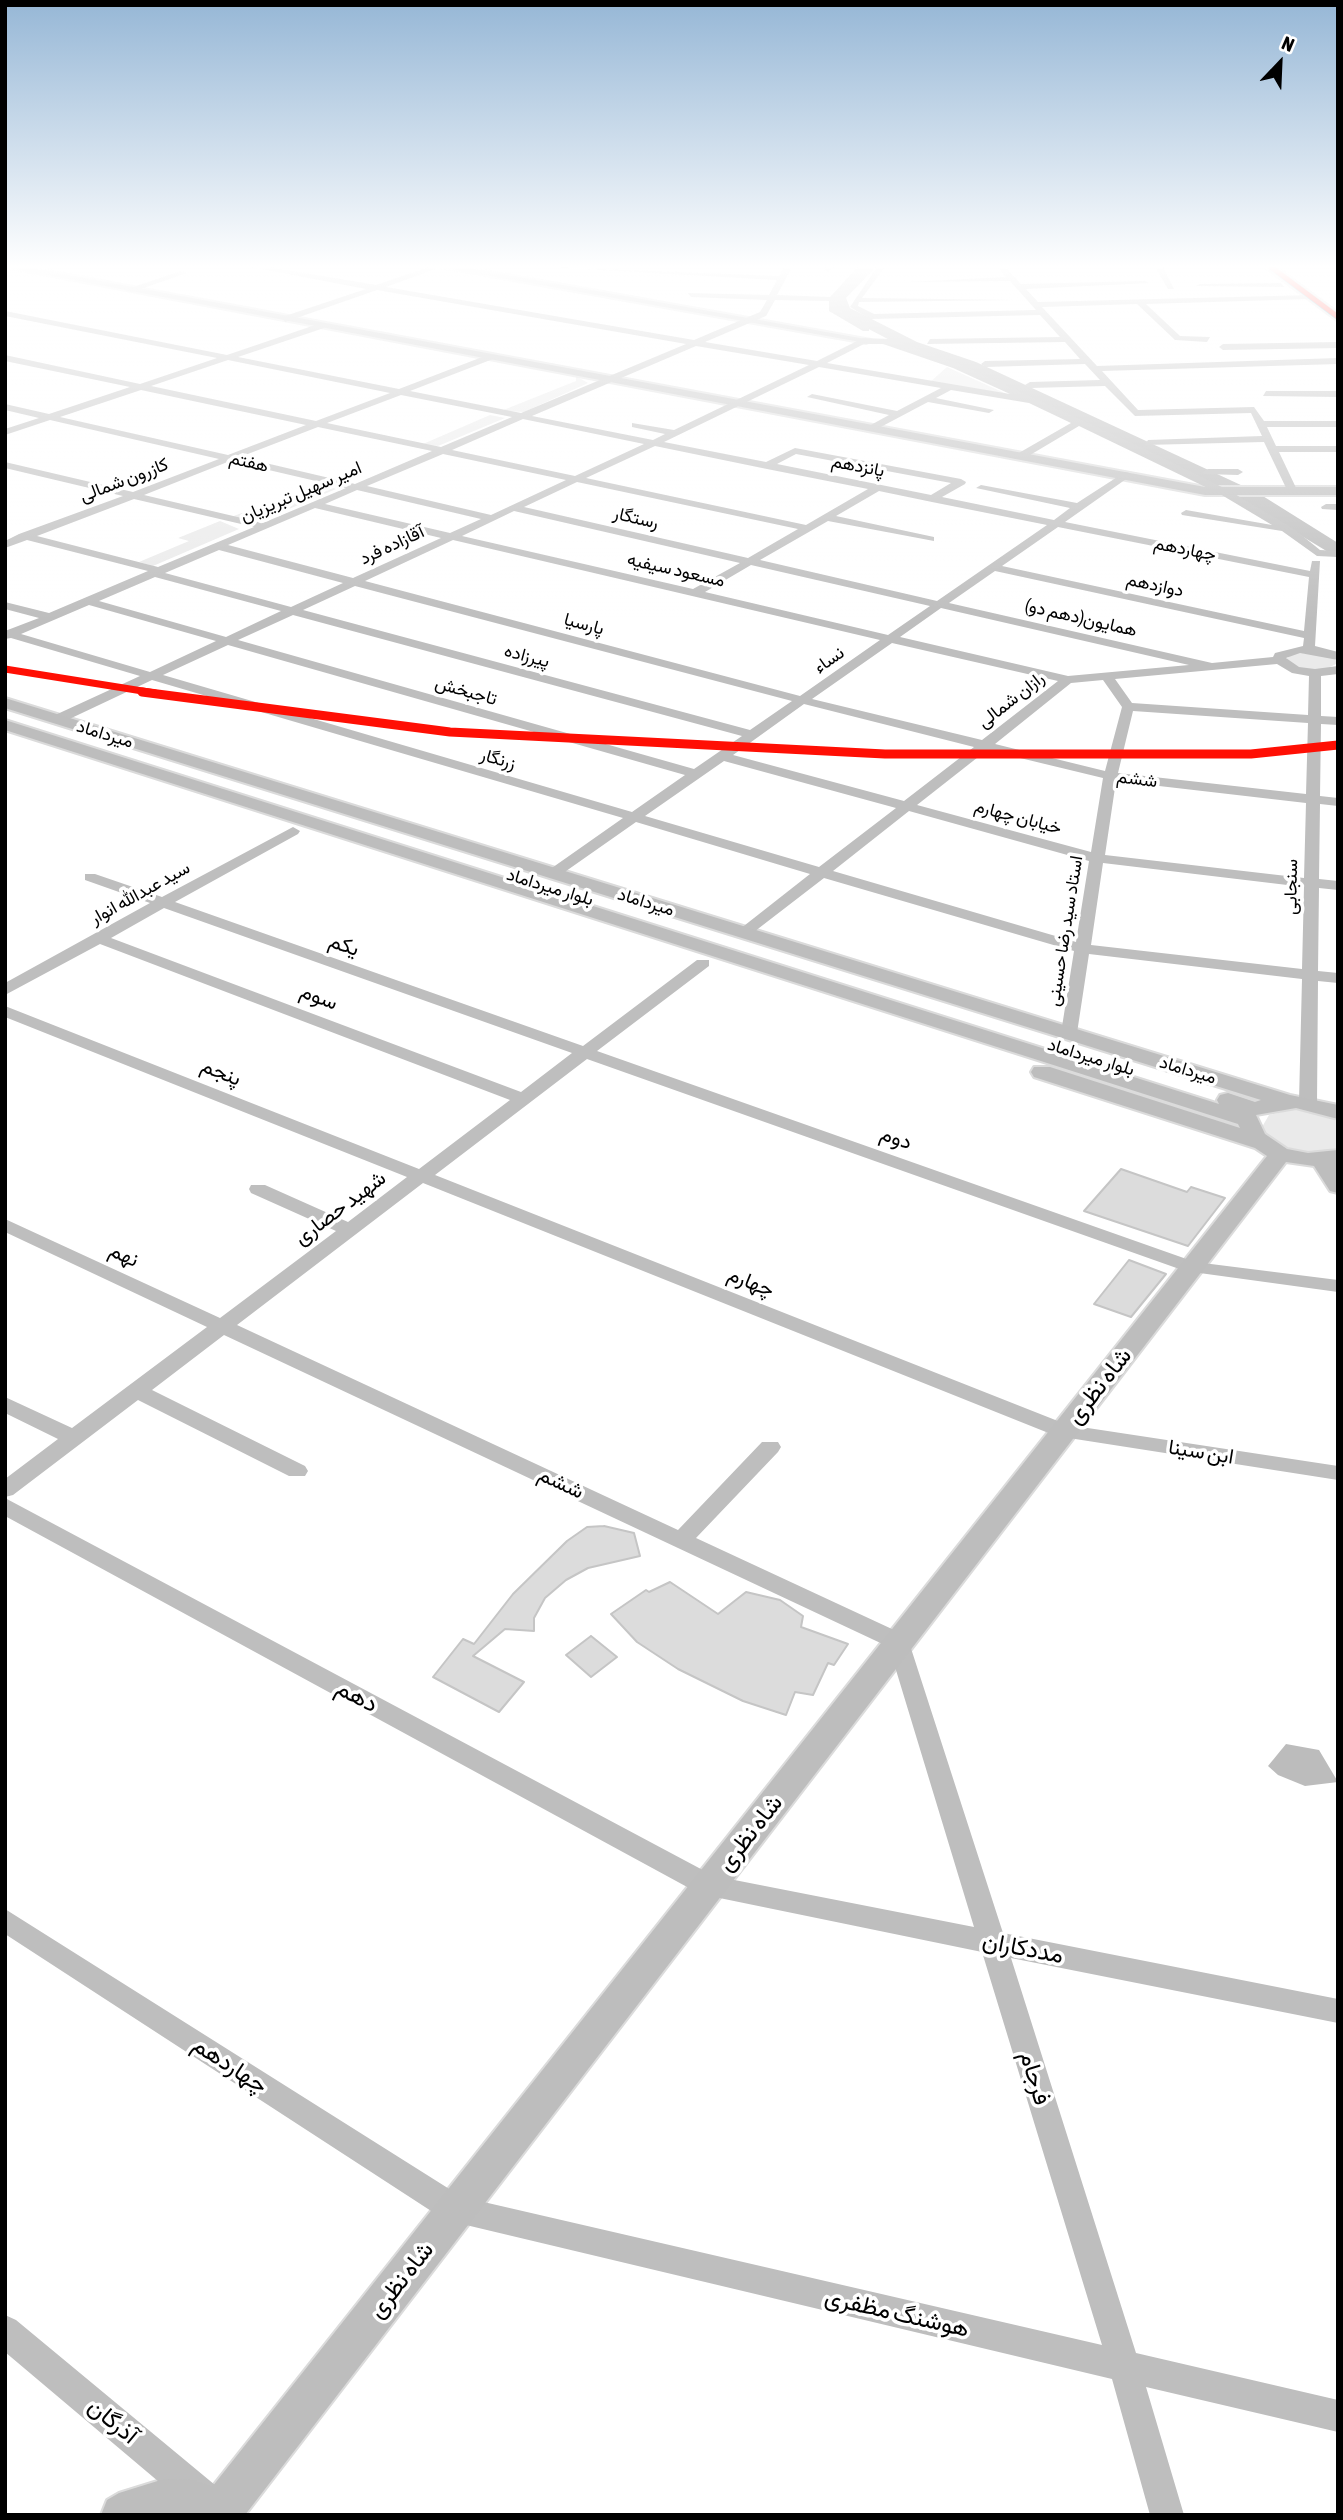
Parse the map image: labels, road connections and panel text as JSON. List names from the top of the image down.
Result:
{
  "streets": {
    "main road": ["میرداماد", "بلوار میرداماد", "شاه نظری"],
    "street": [
      "هفتم",
      "پانزدهم",
      "کازرون شمالی",
      "امیر سهیل تبریزیان",
      "رستگار",
      "آقازاده فرد",
      "چهاردهم",
      "مسعود سیفیه",
      "دوازدهم",
      "همایون(دهم دو)",
      "پارسیا",
      "پیرزاده",
      "نساء",
      "تاجبخش",
      "رازان شمالی",
      "زرنگار",
      "ششم",
      "خیابان چهارم",
      "سنجابی",
      "سید عبدالله انوار",
      "استاد سید رضا حسینی",
      "یکم",
      "سوم",
      "پنجم",
      "دوم",
      "شهید حصاری",
      "نهم",
      "چهارم",
      "ابن سینا",
      "دهم",
      "مددکاران",
      "فرجام",
      "هوشنگ مظفری",
      "آذرگان"
    ]
  },
  "crossings": [
    ["هفتم", "کازرون شمالی"],
    ["هفتم", "امیر سهیل تبریزیان"],
    ["هفتم", "آقازاده فرد"],
    ["پانزدهم", "امیر سهیل تبریزیان"],
    ["پانزدهم", "آقازاده فرد"],
    ["پانزدهم", "چهاردهم"],
    ["پانزدهم", "نساء"],
    ["کازرون شمالی", "پیرزاده"],
    ["امیر سهیل تبریزیان", "مسعود سیفیه"],
    ["امیر سهیل تبریزیان", "پارسیا"],
    ["امیر سهیل تبریزیان", "پیرزاده"],
    ["امیر سهیل تبریزیان", "تاجبخش"],
    ["امیر سهیل تبریزیان", "زرنگار"],
    ["رستگار", "آقازاده فرد"],
    ["رستگار", "همایون(دهم دو)"],
    ["رستگار", "نساء"],
    ["آقازاده فرد", "مسعود سیفیه"],
    ["آقازاده فرد", "پارسیا"],
    ["آقازاده فرد", "پیرزاده"],
    ["آقازاده فرد", "تاجبخش"],
    ["آقازاده فرد", "میرداماد"],
    ["آقازاده فرد", "زرنگار"],
    ["چهاردهم", "نساء"],
    ["چهاردهم", "شاه نظری"],
    ["چهاردهم", "هوشنگ مظفری"],
    ["مسعود سیفیه", "نساء"],
    ["مسعود سیفیه", "رازان شمالی"],
    ["دوازدهم", "نساء"],
    ["همایون(دهم دو)", "نساء"],
    ["همایون(دهم دو)", "رازان شمالی"],
    ["پارسیا", "نساء"],
    ["پارسیا", "ششم"],
    ["پیرزاده", "نساء"],
    ["نساء", "تاجبخش"],
    ["نساء", "میرداماد"],
    ["نساء", "زرنگار"],
    ["نساء", "ششم"],
    ["نساء", "خیابان چهارم"],
    ["رازان شمالی", "میرداماد"],
    ["رازان شمالی", "ششم"],
    ["رازان شمالی", "خیابان چهارم"],
    ["میرداماد", "سنجابی"],
    ["میرداماد", "سید عبدالله انوار"],
    ["میرداماد", "استاد سید رضا حسینی"],
    ["میرداماد", "شهید حصاری"],
    ["میرداماد", "شاه نظری"],
    ["ششم", "سنجابی"],
    ["ششم", "استاد سید رضا حسینی"],
    ["ششم", "شهید حصاری"],
    ["ششم", "نهم"],
    ["ششم", "شاه نظری"],
    ["ششم", "فرجام"],
    ["خیابان چهارم", "سنجابی"],
    ["خیابان چهارم", "استاد سید رضا حسینی"],
    ["سید عبدالله انوار", "یکم"],
    ["سید عبدالله انوار", "سوم"],
    ["یکم", "دوم"],
    ["یکم", "شهید حصاری"],
    ["سوم", "شهید حصاری"],
    ["پنجم", "شهید حصاری"],
    ["پنجم", "چهارم"],
    ["دوم", "شهید حصاری"],
    ["دوم", "شاه نظری"],
    ["شهید حصاری", "نهم"],
    ["شهید حصاری", "چهارم"],
    ["چهارم", "شاه نظری"],
    ["چهارم", "ابن سینا"],
    ["شاه نظری", "ابن سینا"],
    ["شاه نظری", "دهم"],
    ["شاه نظری", "مددکاران"],
    ["شاه نظری", "فرجام"],
    ["شاه نظری", "هوشنگ مظفری"],
    ["شاه نظری", "آذرگان"],
    ["دهم", "مددکاران"],
    ["مددکاران", "فرجام"],
    ["فرجام", "هوشنگ مظفری"]
  ],
  "north": "top right"
}
